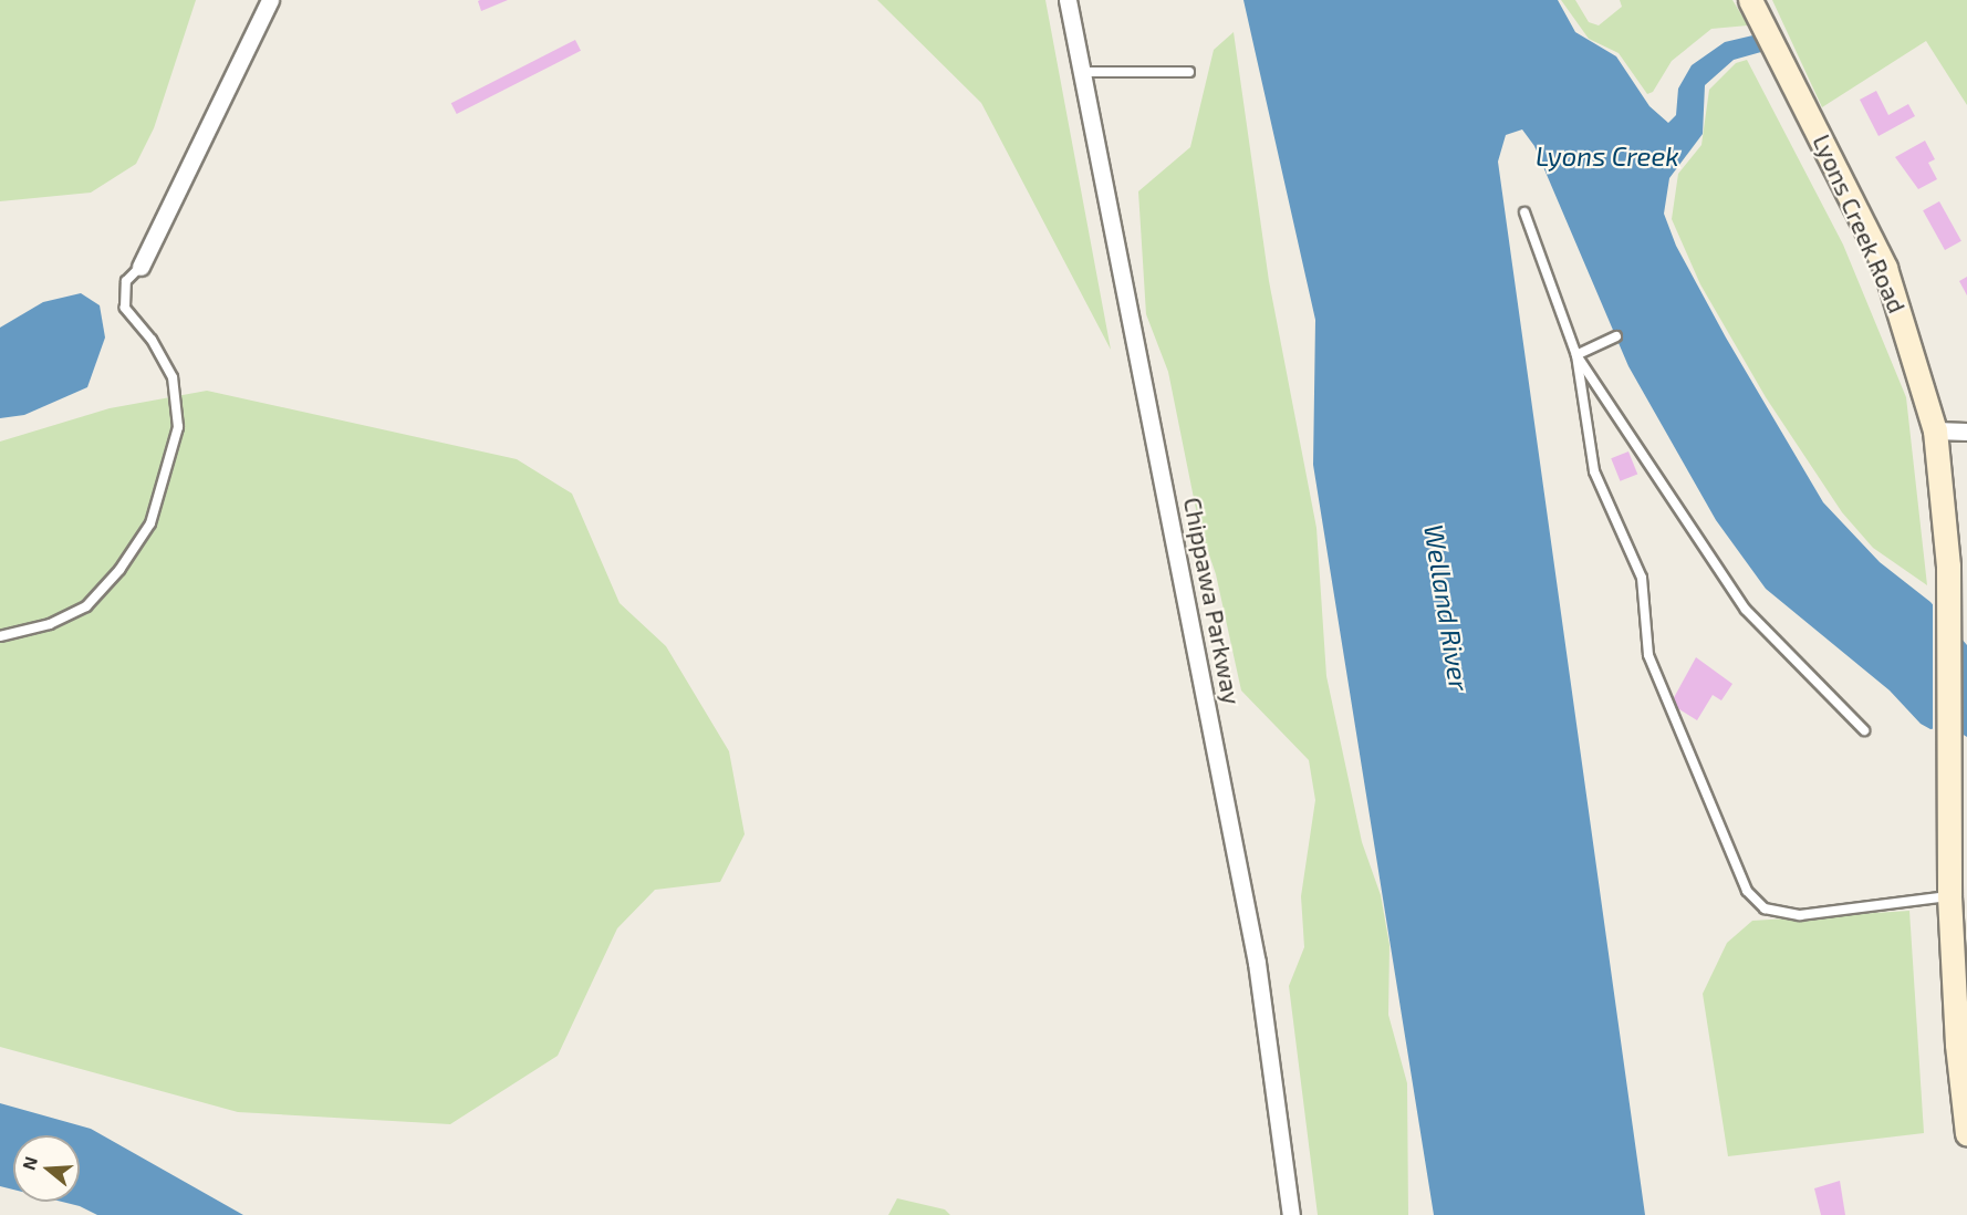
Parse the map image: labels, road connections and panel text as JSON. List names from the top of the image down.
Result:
{
  "streets": {
    "main road": ["Lyons Creek Road"],
    "street": ["Chippawa Parkway"]
  },
  "water": ["Lyons Creek", "Welland River"],
  "north": "left"
}
